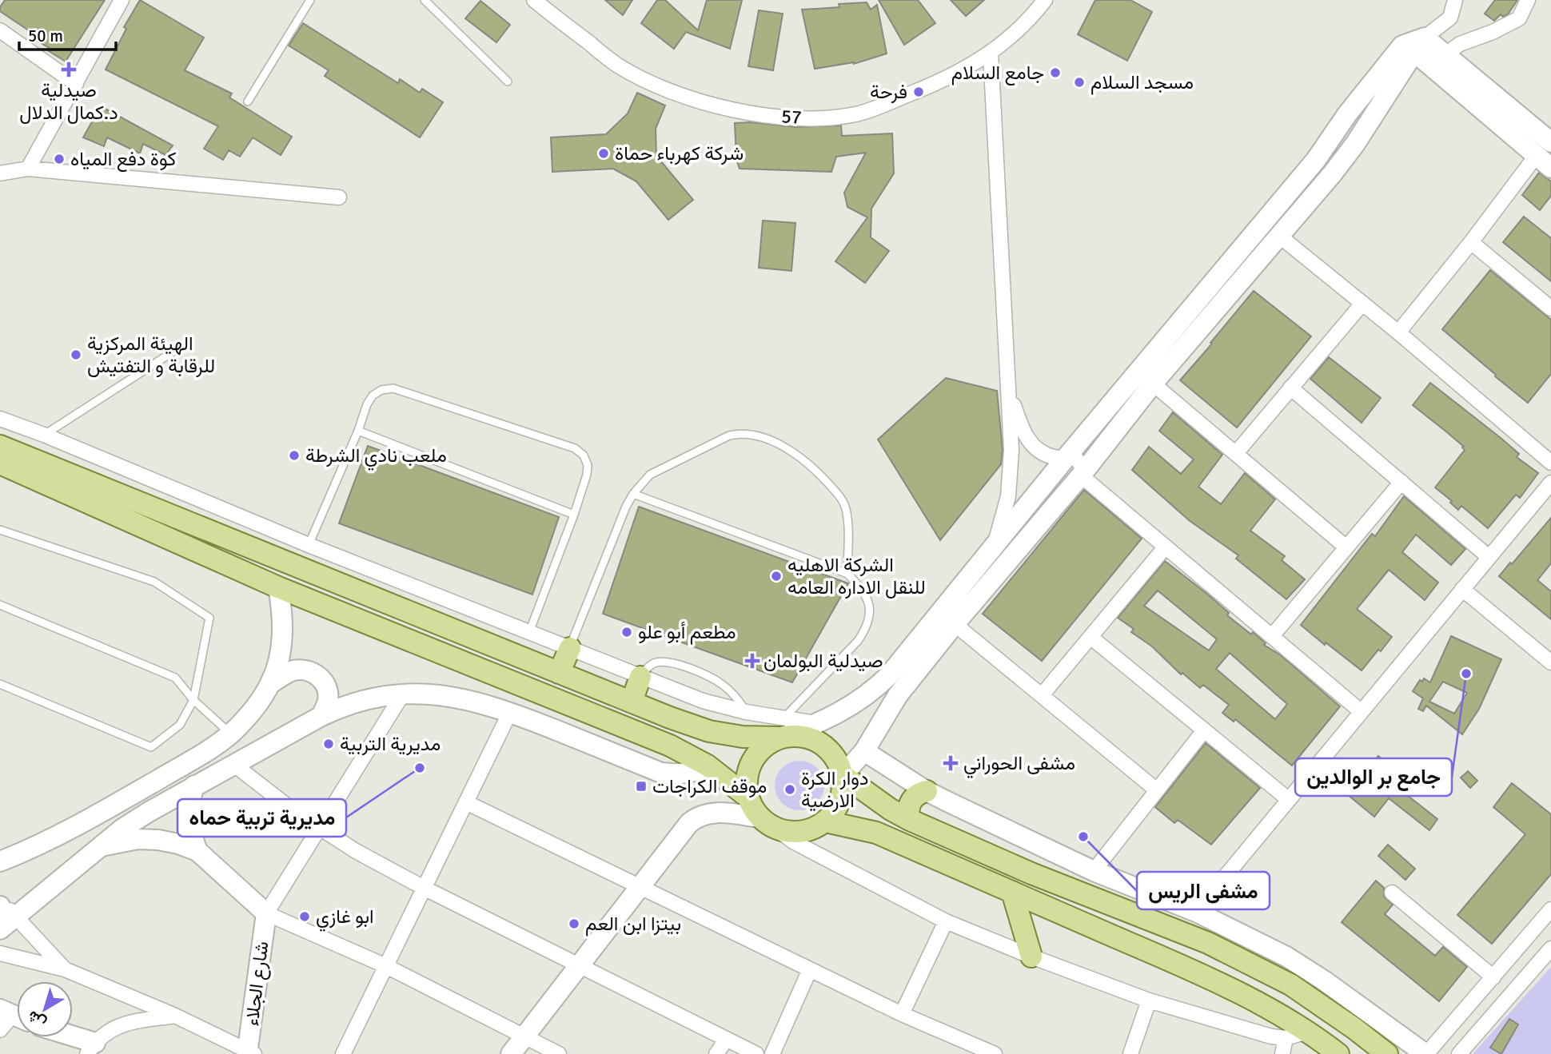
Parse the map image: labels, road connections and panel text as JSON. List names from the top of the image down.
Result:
{
  "streets": {
    "main road": ["شارع الجلاء"],
    "street": ["57"]
  },
  "places": {
    "health": ["صيدلية د.كمال الدلال", "صيدلية البولمان", "مشفى الحوراني"],
    "other": [
      "جامع السلام",
      "مسجد السلام",
      "فرحة",
      "شركة كهرباء حماة",
      "كوة دفع المياه",
      "الهيئة المركزية للرقابة و التفتيش",
      "ملعب نادي الشرطة",
      "الشركة الاهليه للنقل الاداره العامه",
      "مطعم أبو علو",
      "جامع بر الوالدين",
      "مديرية التربية",
      "مديرية تربية حماه",
      "دوار الكرة الارضية",
      "مشفى الريس",
      "ابو غازي",
      "بيتزا ابن العم"
    ],
    "transit": ["موقف الكراجات"]
  },
  "scale_bar": "50 m",
  "north": "bottom left"
}
